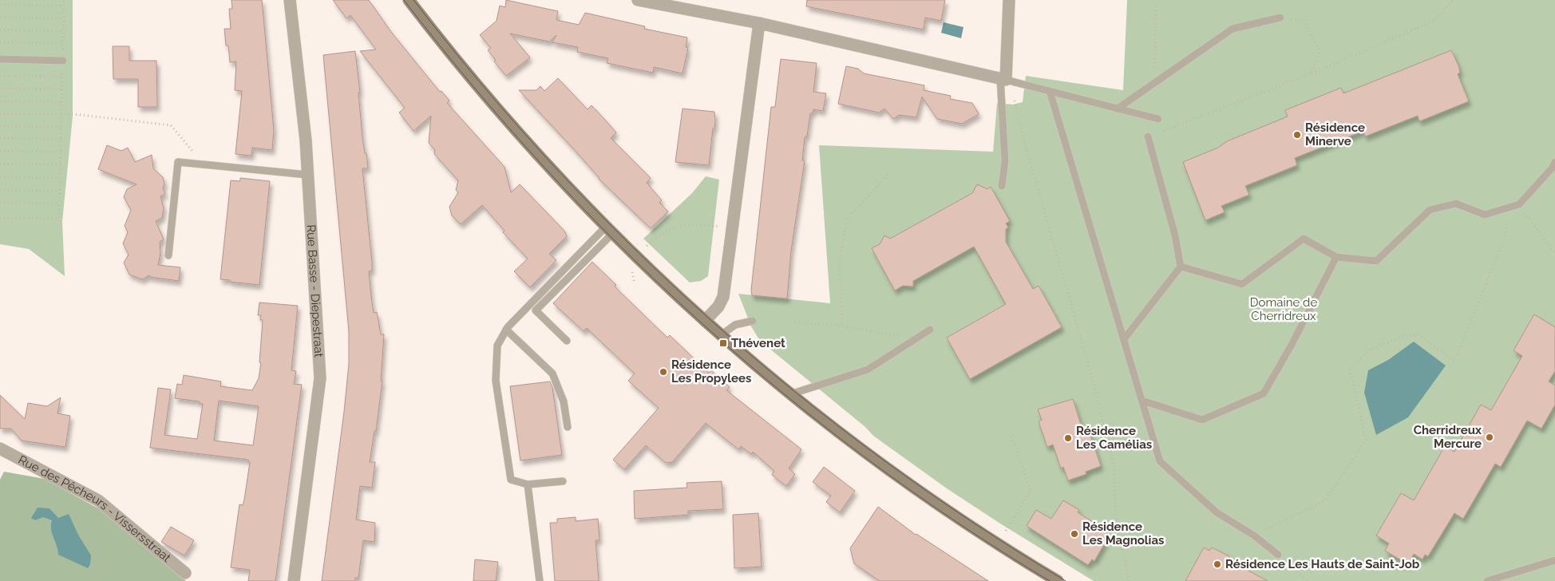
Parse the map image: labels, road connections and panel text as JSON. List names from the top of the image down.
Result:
{
  "streets": {
    "street": ["Rue Basse - Diepestraat", "Rue des Pêcheurs - Vissersstraat"]
  },
  "parks": ["Domaine de Cherridreux"],
  "places": {
    "other": [
      "Résidence Minerve",
      "Résidence Les Propylees",
      "Cherridreux Mercure",
      "Résidence Les Camélias",
      "Résidence Les Magnolias",
      "Résidence Les Hauts de Saint-Job"
    ],
    "transit": ["Thévenet"]
  }
}
